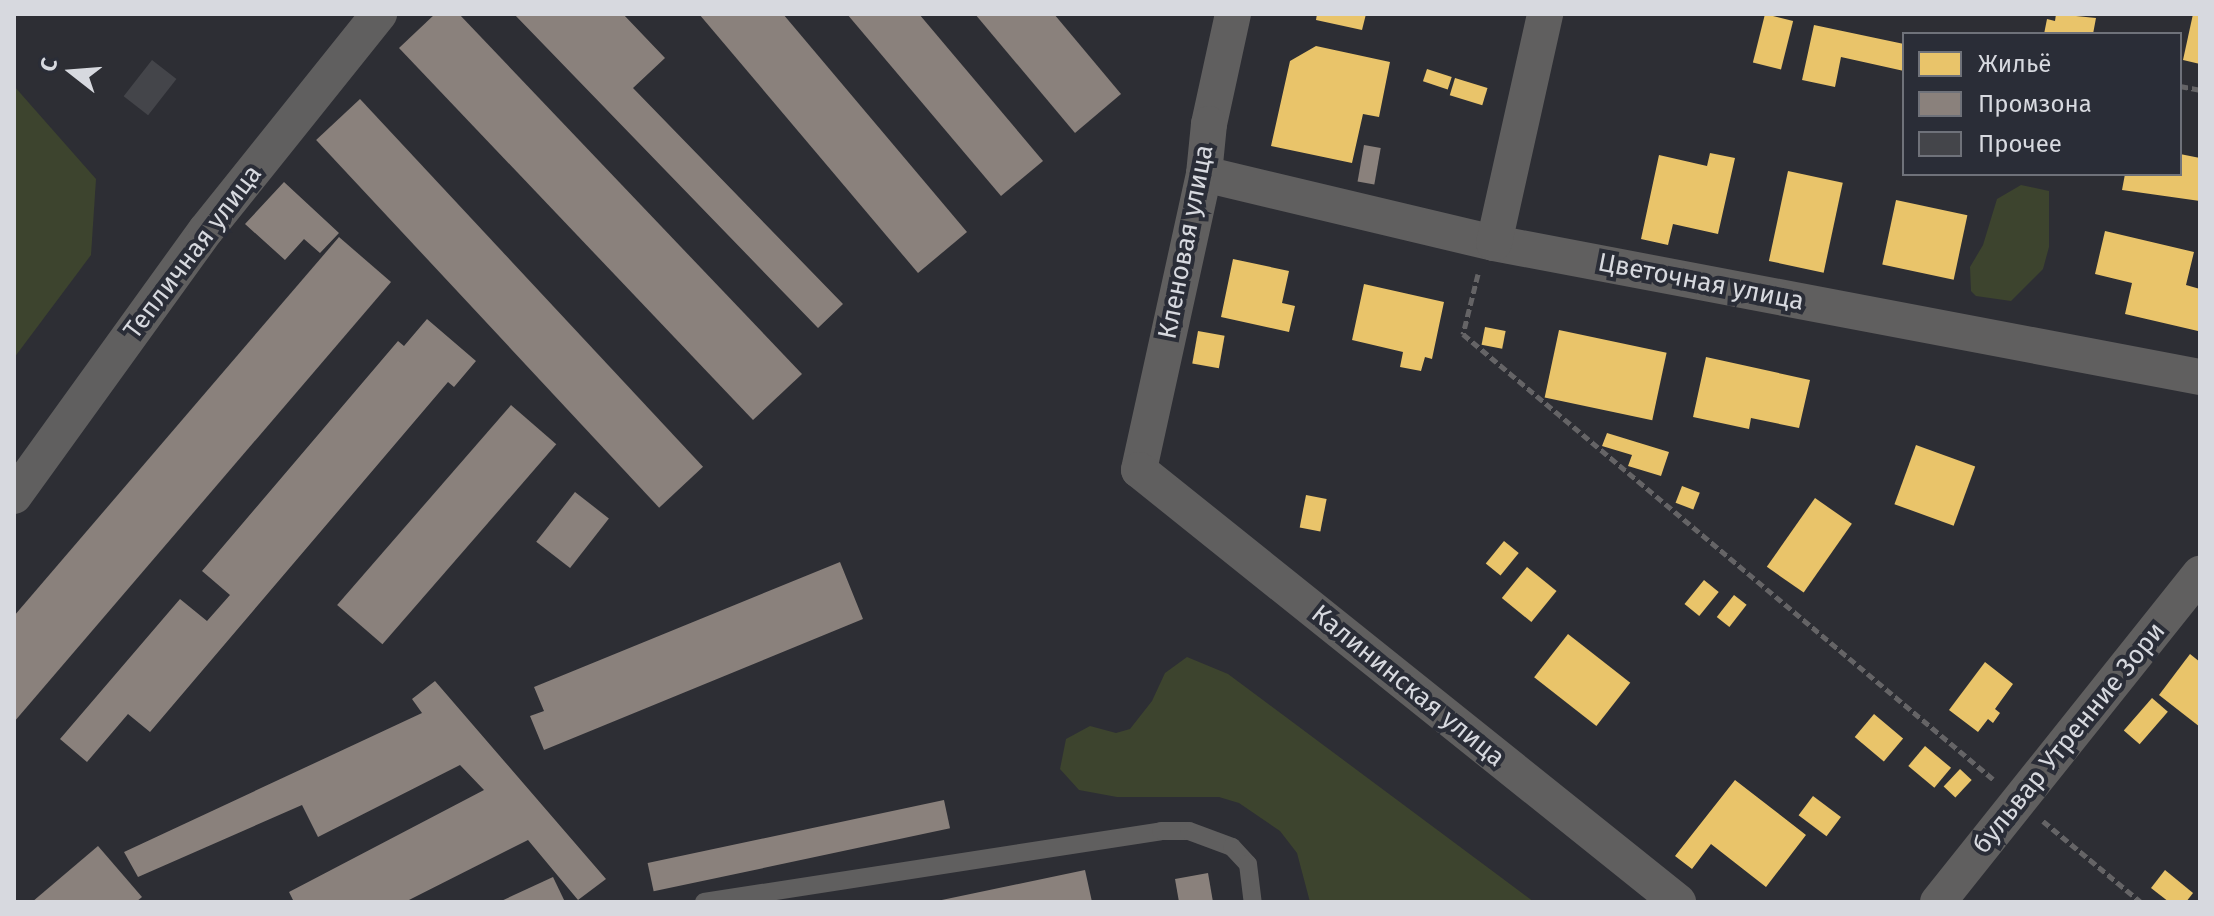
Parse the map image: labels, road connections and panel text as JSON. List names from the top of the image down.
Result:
{
  "streets": {
    "street": [
      "Кленовая улица",
      "Тепличная улица",
      "Цветочная улица",
      "Калининская улица",
      "бульвар Утренние Зори"
    ]
  },
  "crossings": [
    ["Кленовая улица", "Цветочная улица"],
    ["Кленовая улица", "Калининская улица"]
  ],
  "legend": ["Жильё", "Промзона", "Прочее"],
  "north": "left"
}
